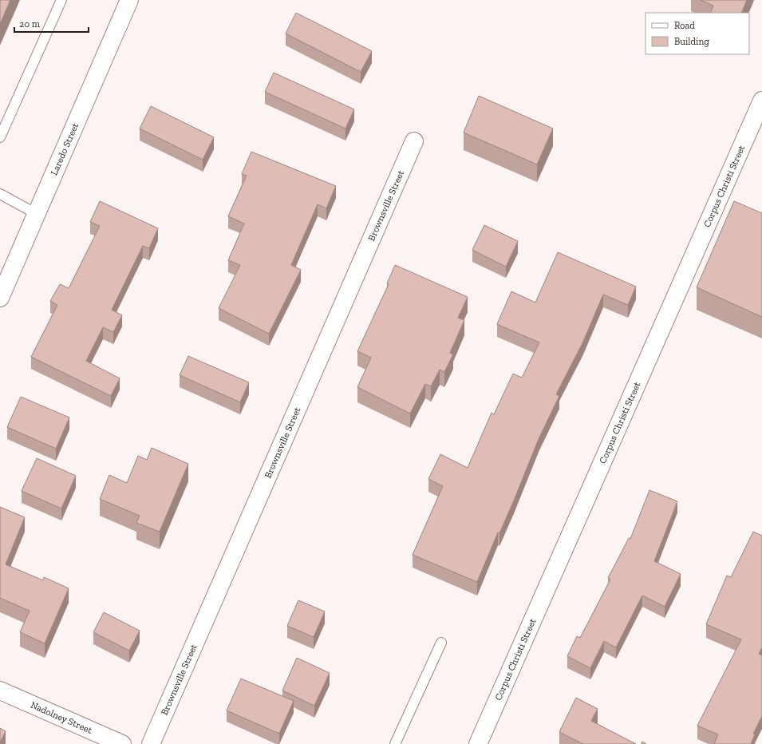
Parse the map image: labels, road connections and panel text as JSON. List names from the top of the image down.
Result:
{
  "streets": {
    "street": [
      "Laredo Street",
      "Corpus Christi Street",
      "Brownsville Street",
      "Nadolney Street"
    ]
  },
  "legend": ["Road", "Building"],
  "scale_bar": "20 m"
}
